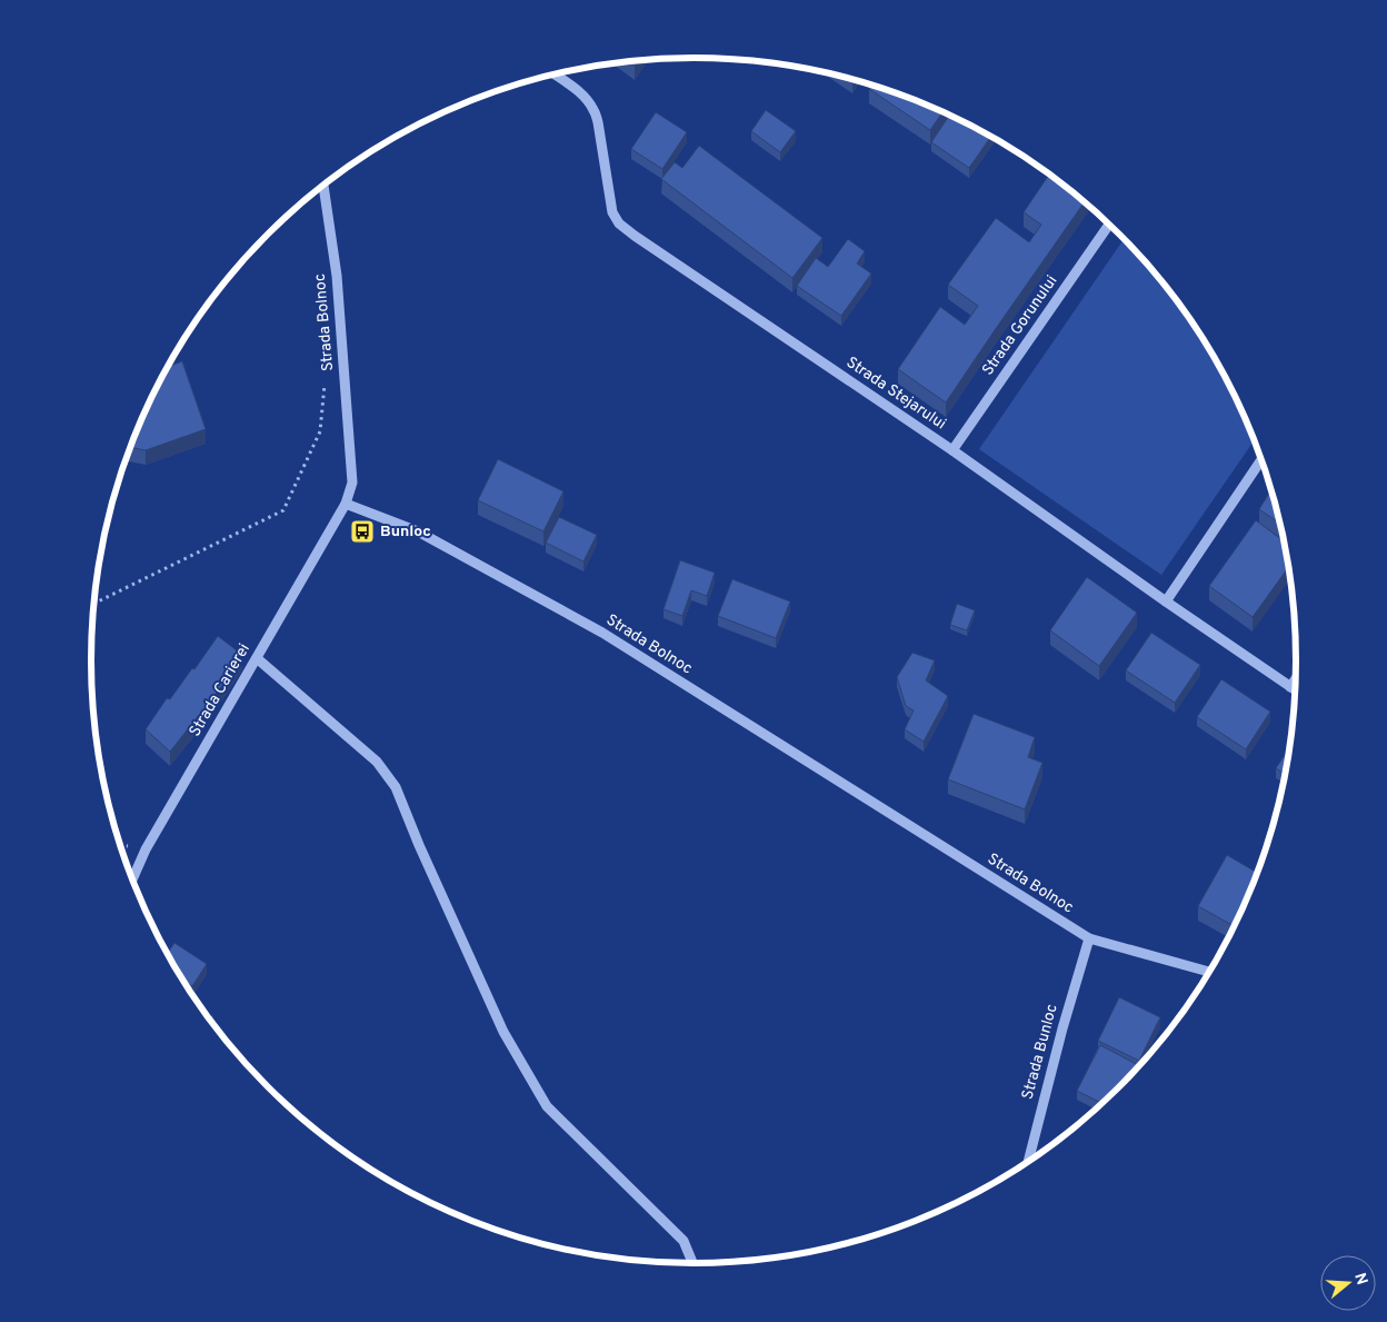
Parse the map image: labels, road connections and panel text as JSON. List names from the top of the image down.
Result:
{
  "streets": {
    "street": [
      "Strada Bolnoc",
      "Strada Gorunului",
      "Strada Stejarului",
      "Strada Carierei",
      "Strada Bunloc"
    ]
  },
  "crossings": [
    ["Strada Bolnoc", "Strada Carierei"],
    ["Strada Bolnoc", "Strada Bunloc"],
    ["Strada Gorunului", "Strada Stejarului"]
  ],
  "places": {
    "bus stop": ["Bunloc"]
  },
  "north": "right"
}
